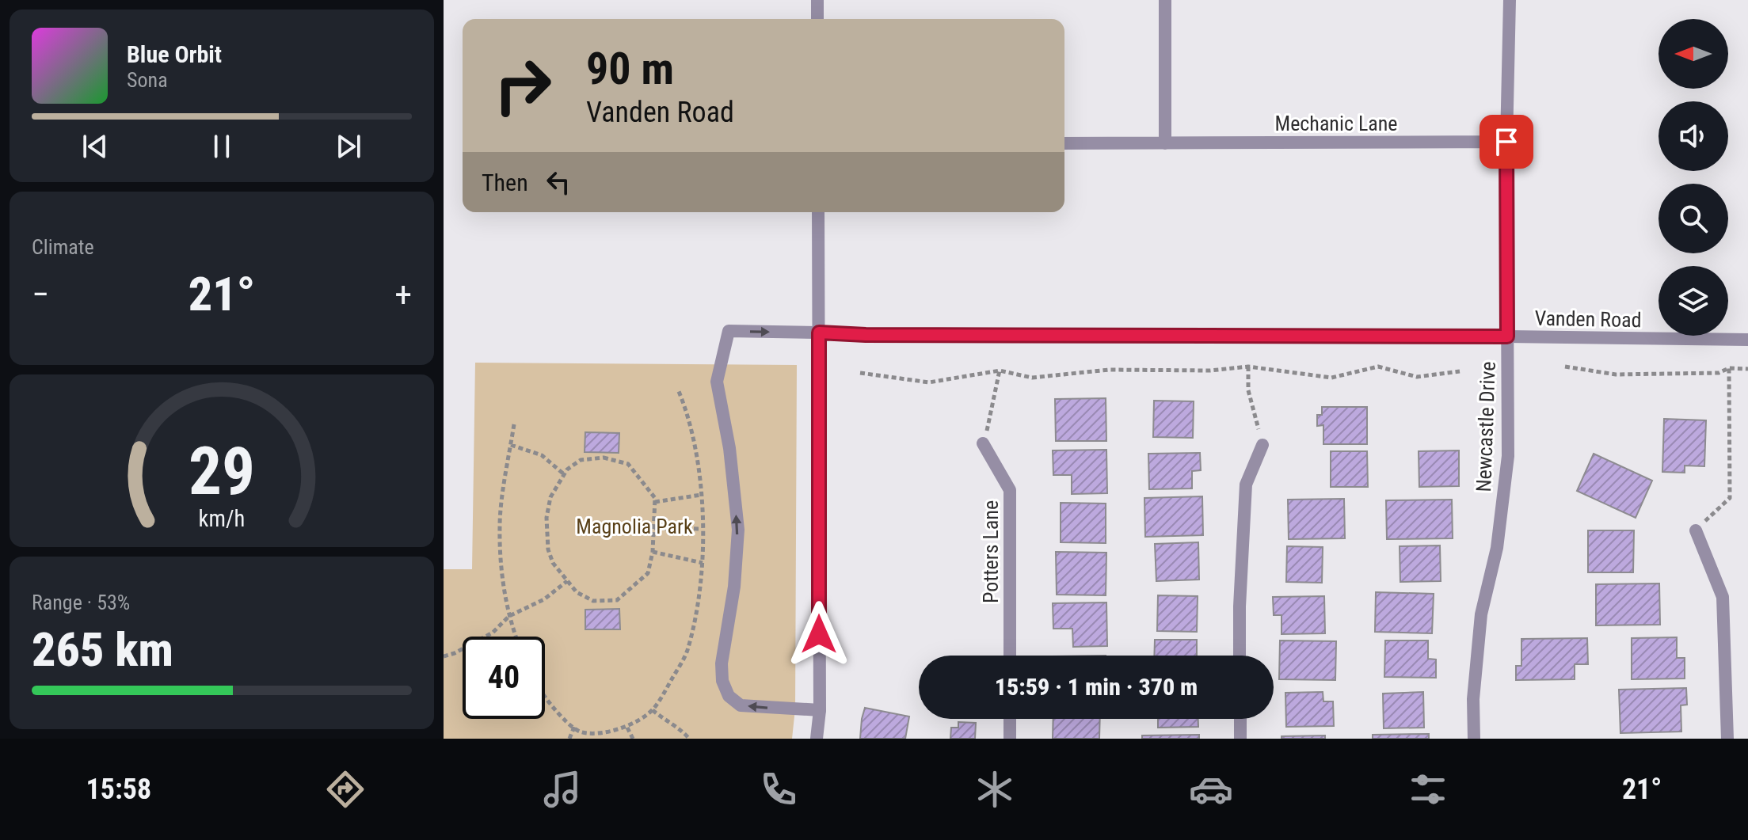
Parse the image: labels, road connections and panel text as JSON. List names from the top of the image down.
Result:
{
  "streets": {
    "street": [
      "Mechanic Lane",
      "Vanden Road",
      "Newcastle Drive",
      "Potters Lane"
    ]
  },
  "crossings": [
    ["Mechanic Lane", "Newcastle Drive"],
    ["Vanden Road", "Newcastle Drive"]
  ],
  "parks": ["Magnolia Park"],
  "north": "left",
  "page": {
    "turn": ["90 m", "Vanden Road"],
    "song": ["Blue Orbit", "Sona"],
    "then": "Then",
    "tile": [
      "Climate",
      ["Range · 53%", "265 km"]
    ],
    "heat": ["−", "21°", "+"],
    "limit": "40",
    "trip": "15:59 · 1 min · 370 m",
    "tabs": ["15:58", "21°"],
    "gauge": ["29", "km/h"]
  }
}
